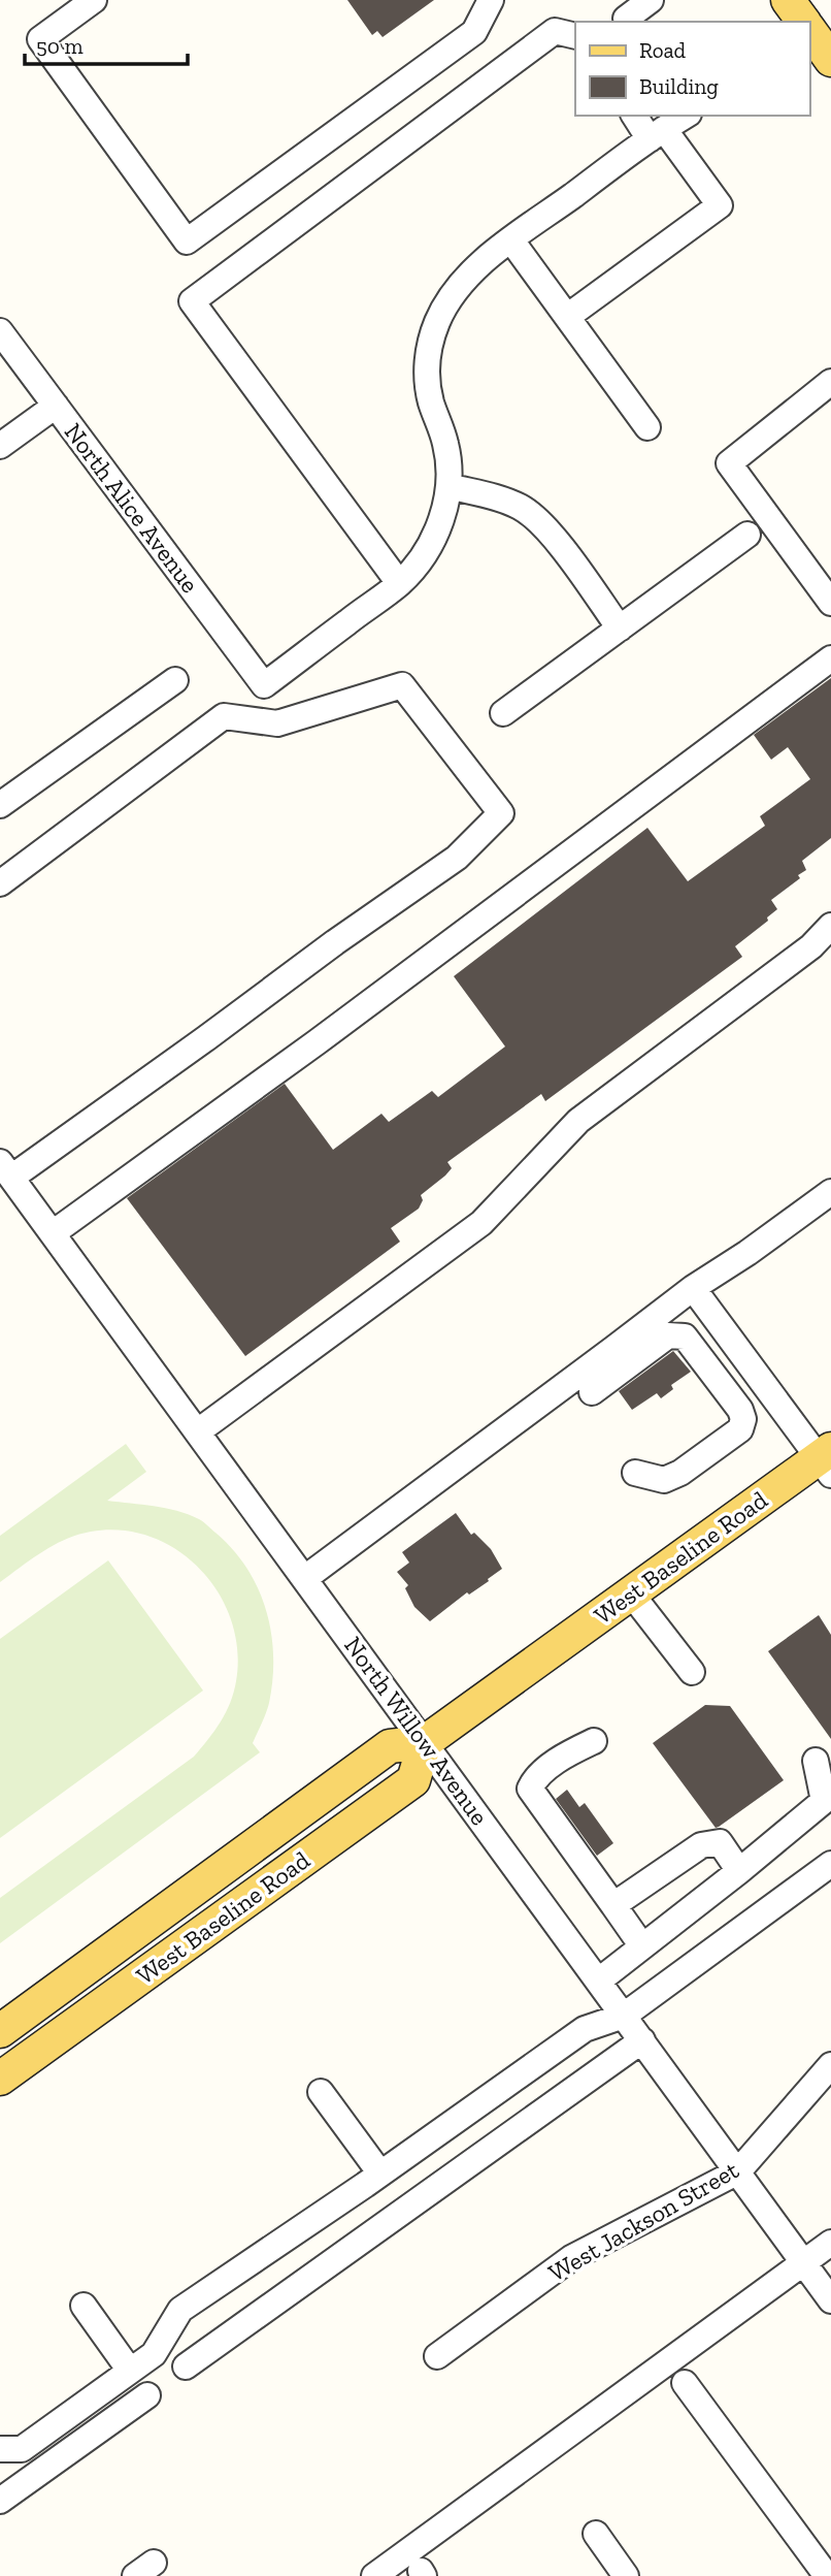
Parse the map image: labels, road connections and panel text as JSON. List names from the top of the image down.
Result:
{
  "streets": {
    "main road": ["West Baseline Road"],
    "street": ["North Alice Avenue", "North Willow Avenue", "West Jackson Street"]
  },
  "crossings": [
    ["West Baseline Road", "North Willow Avenue"],
    ["North Willow Avenue", "West Jackson Street"]
  ],
  "legend": ["Road", "Building"],
  "scale_bar": "50 m"
}
